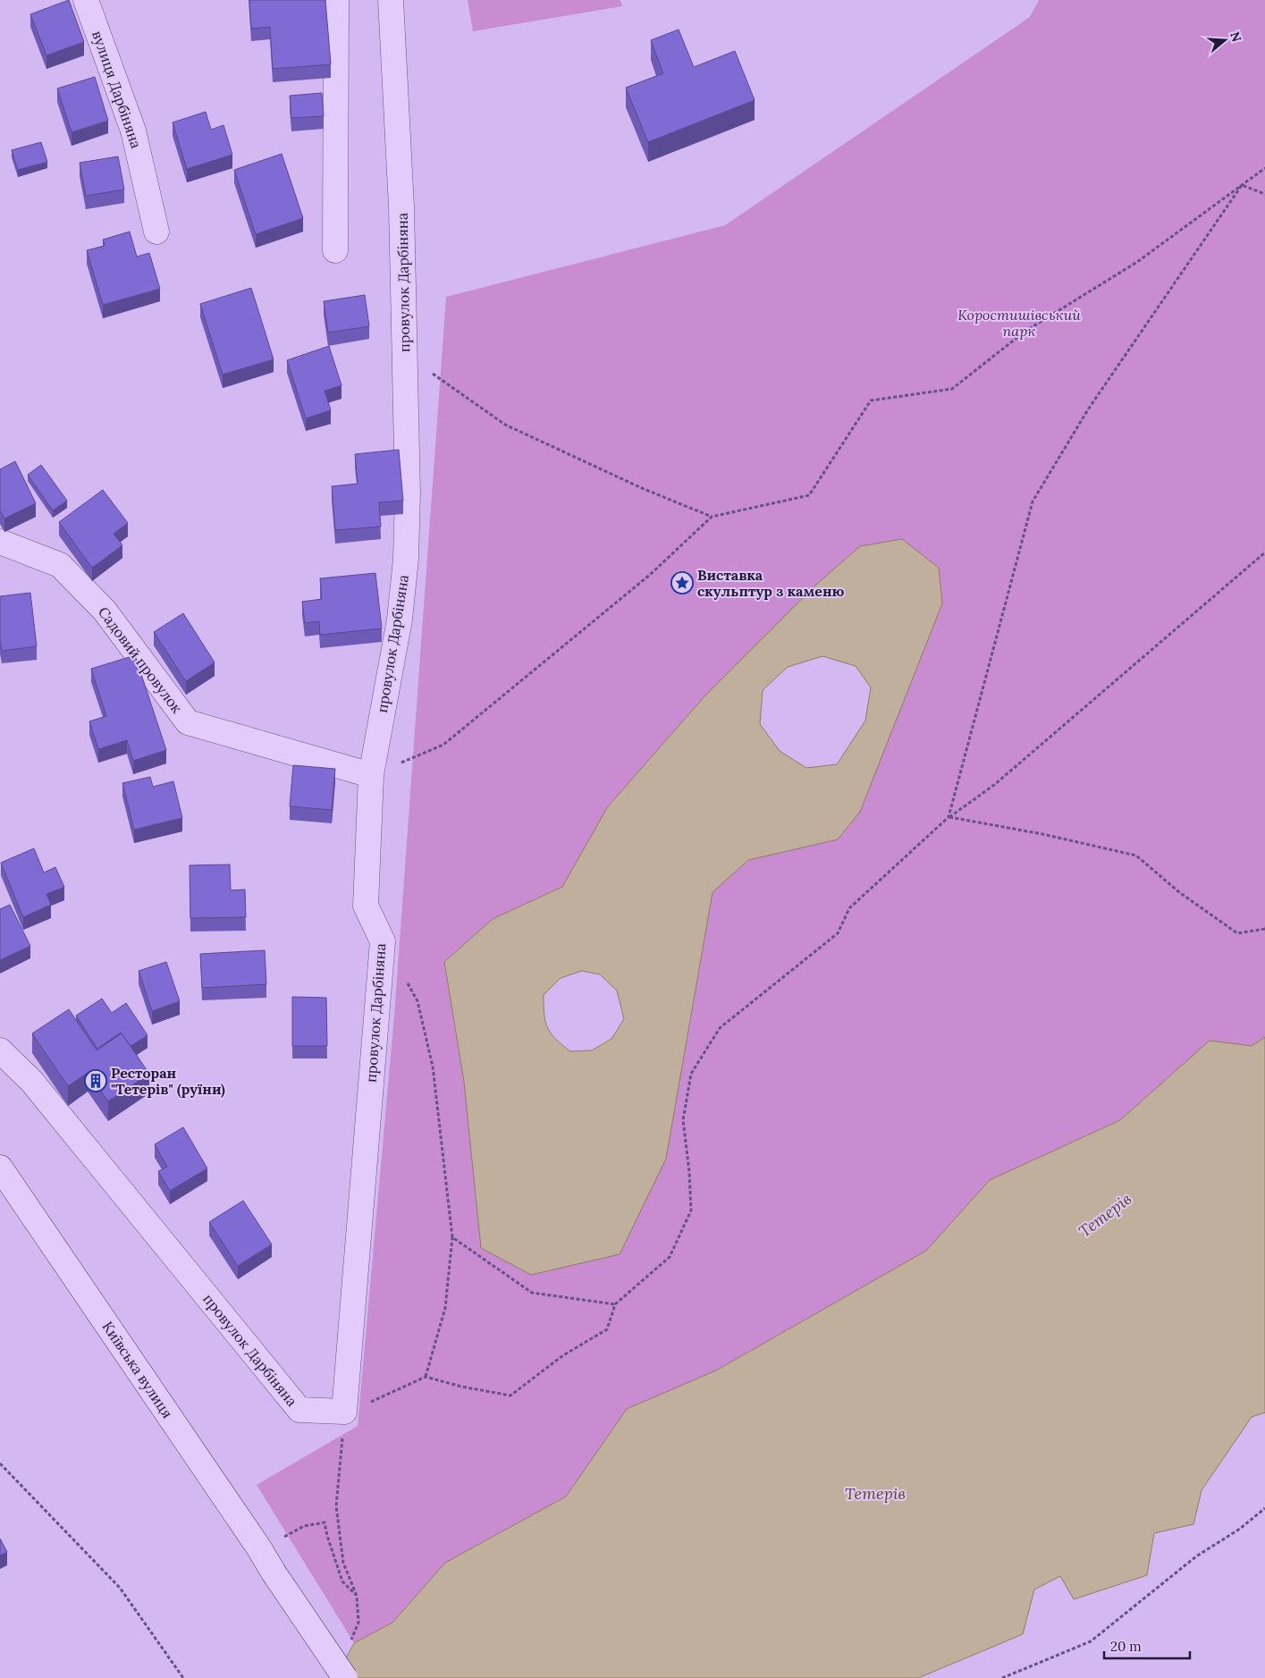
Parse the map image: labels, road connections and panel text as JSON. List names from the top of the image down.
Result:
{
  "streets": {
    "street": [
      "вулиця Дарбіняна",
      "провулок Дарбіняна",
      "Садовий провулок",
      "Київська вулиця"
    ]
  },
  "crossings": [
    ["провулок Дарбіняна", "Садовий провулок"]
  ],
  "water": ["Тетерів"],
  "parks": ["Коростишівський парк"],
  "places": {
    "place": ["Виставка скульптур з каменю"],
    "building": ["Ресторан \"Тетерів\" (руїни)"]
  },
  "scale_bar": "20 m",
  "north": "right"
}
